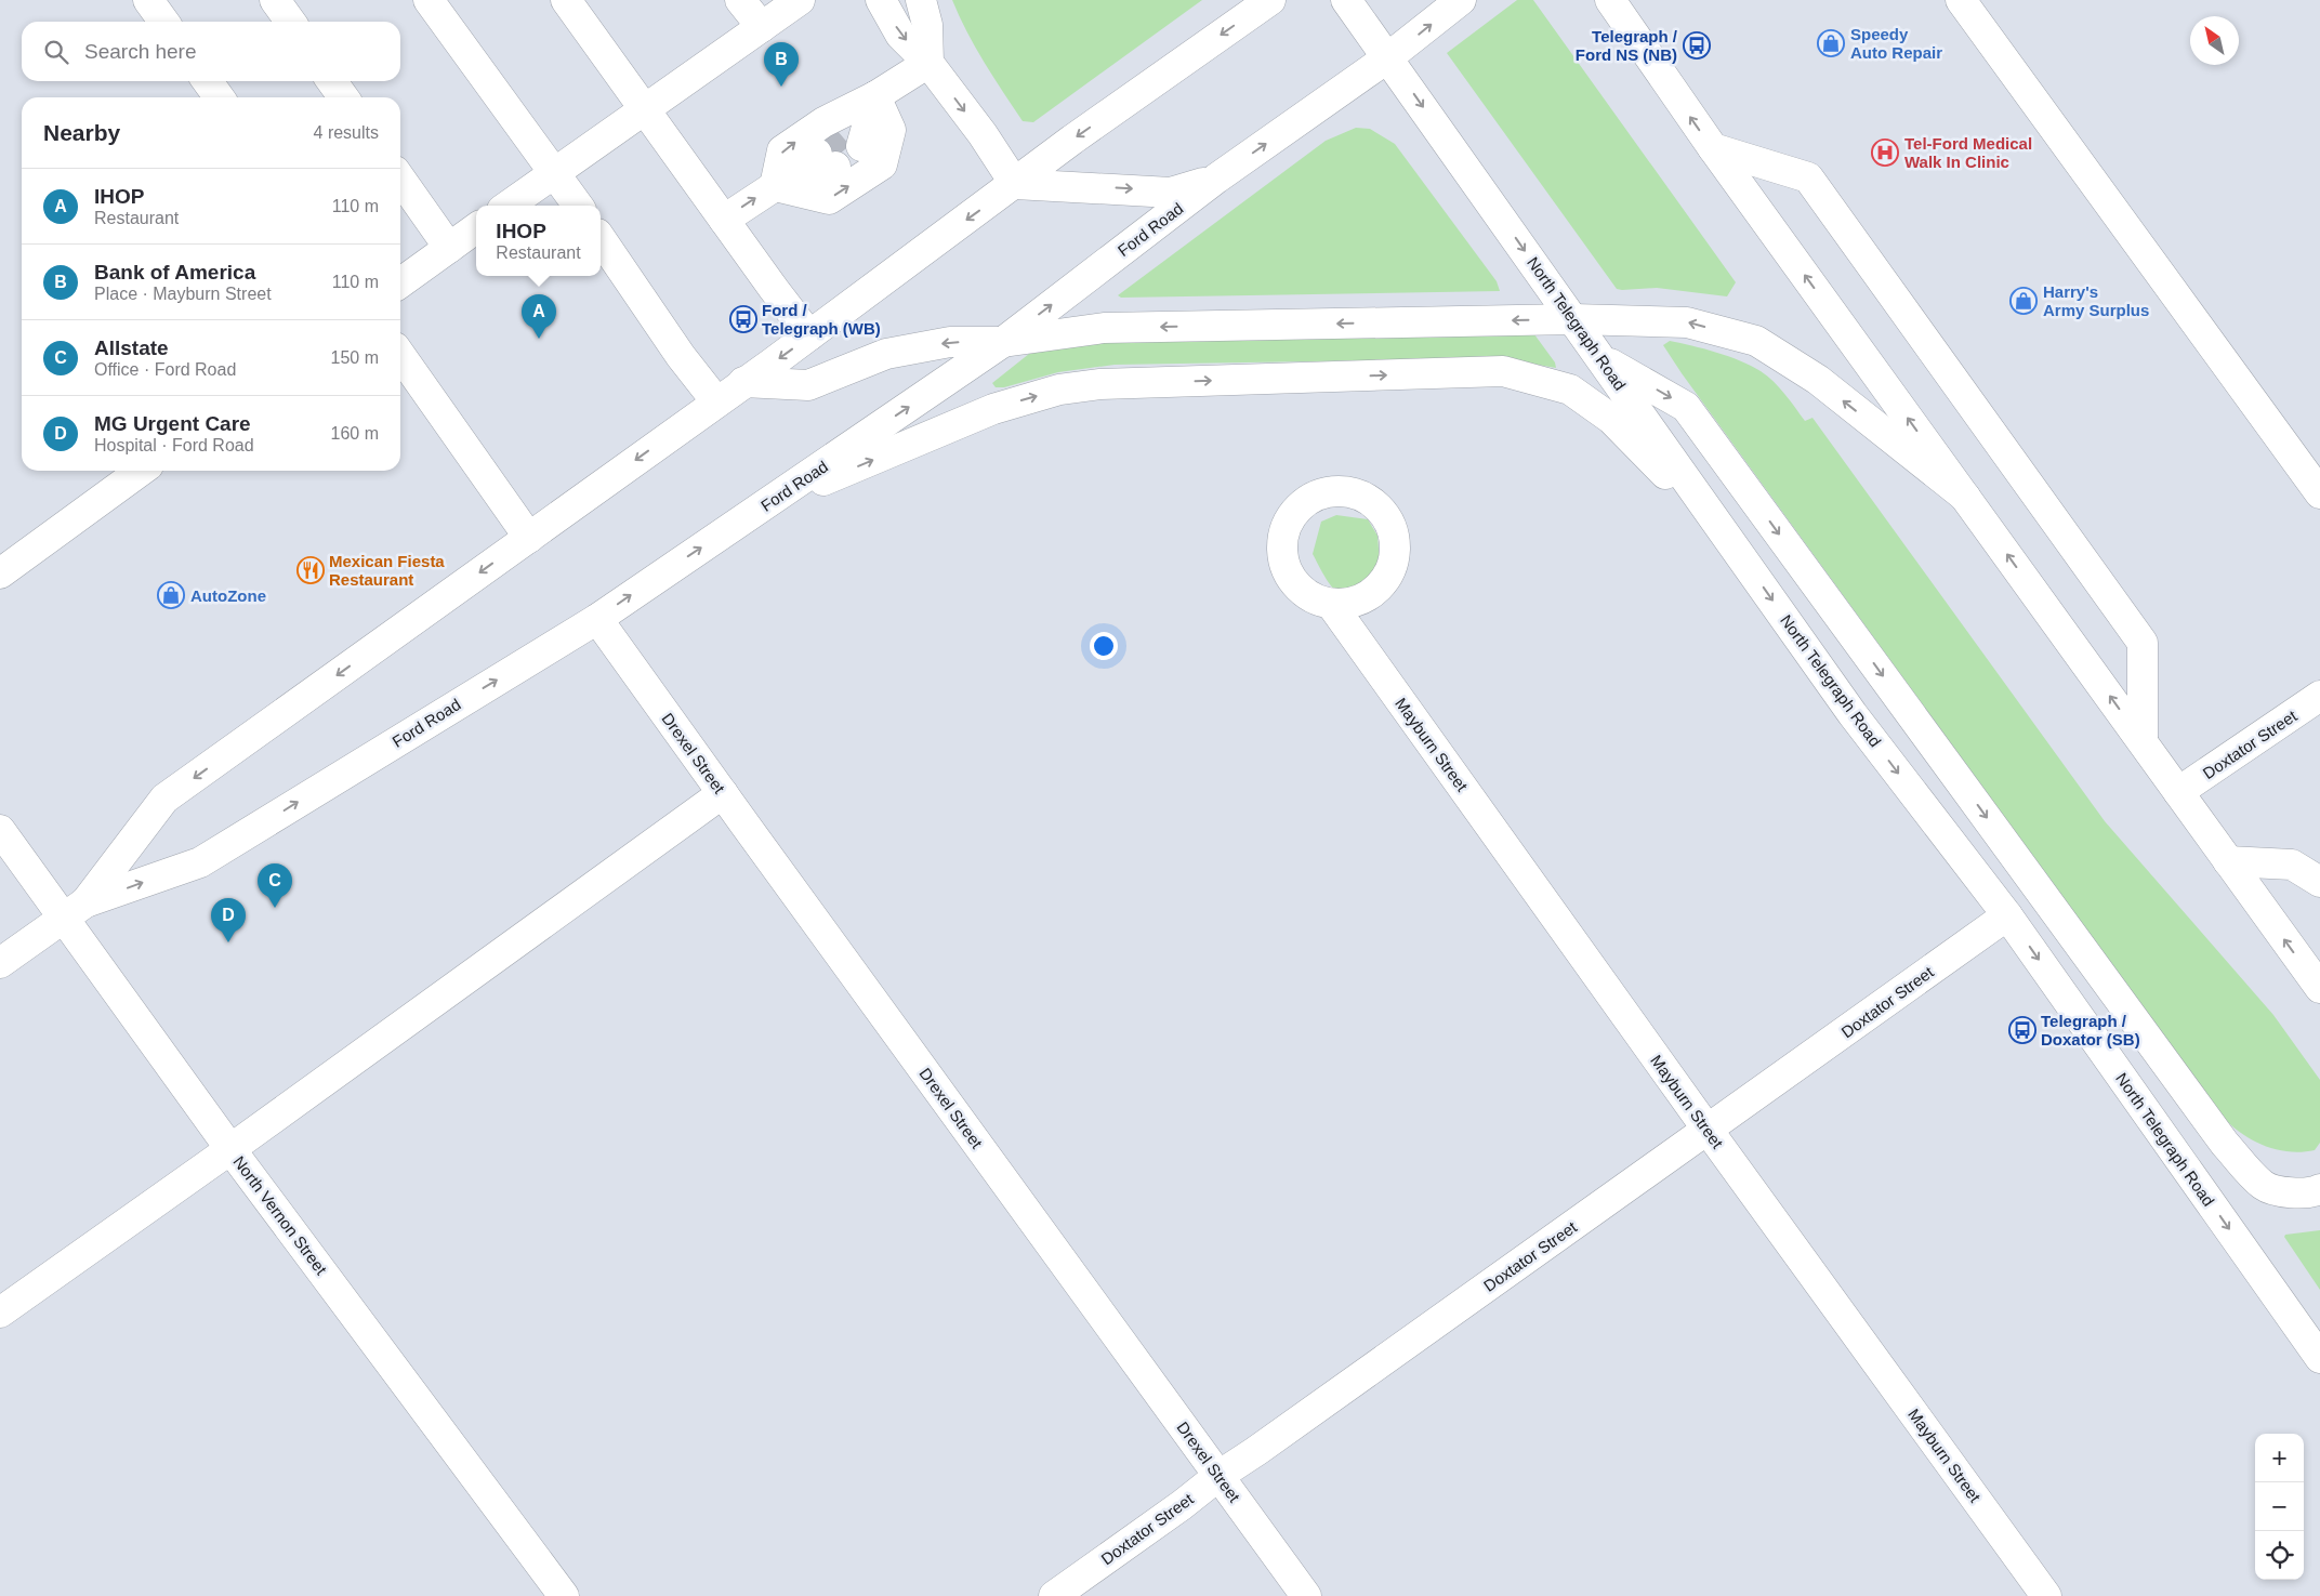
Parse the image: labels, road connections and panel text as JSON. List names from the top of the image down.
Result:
{
  "streets": {
    "main road": [
      "Ford Road",
      "North Telegraph Road",
      "Mayburn Street",
      "Doxtator Street",
      "Drexel Street",
      "North Vernon Street"
    ]
  },
  "crossings": [
    ["Ford Road", "North Telegraph Road"],
    ["Ford Road", "Drexel Street"],
    ["Ford Road", "North Vernon Street"],
    ["North Telegraph Road", "Doxtator Street"],
    ["Mayburn Street", "Doxtator Street"],
    ["Doxtator Street", "Drexel Street"]
  ],
  "places": {
    "shop": ["Speedy Auto Repair", "Harry's Army Surplus", "AutoZone"],
    "bus stop": ["Telegraph / Ford NS (NB)", "Ford / Telegraph (WB)", "Telegraph / Doxator (SB)"],
    "hospital": ["Tel-Ford Medical Walk In Clinic"],
    "restaurant": ["Mexican Fiesta Restaurant"]
  },
  "north": "top left",
  "page": {
    "search": "Search here",
    "pins": [
      "B",
      "A",
      "C",
      "D"
    ],
    "heading": ["Nearby", "4 results"],
    "list": [
      {
        "mark": "A",
        "name": "IHOP",
        "note": "Restaurant",
        "value": "110 m"
      },
      {
        "mark": "B",
        "name": "Bank of America",
        "note": "Place · Mayburn Street",
        "value": "110 m"
      },
      {
        "mark": "C",
        "name": "Allstate",
        "note": "Office · Ford Road",
        "value": "150 m"
      },
      {
        "mark": "D",
        "name": "MG Urgent Care",
        "note": "Hospital · Ford Road",
        "value": "160 m"
      }
    ],
    "popup": ["IHOP", "Restaurant"],
    "map_buttons": ["+", "−"]
  }
}
